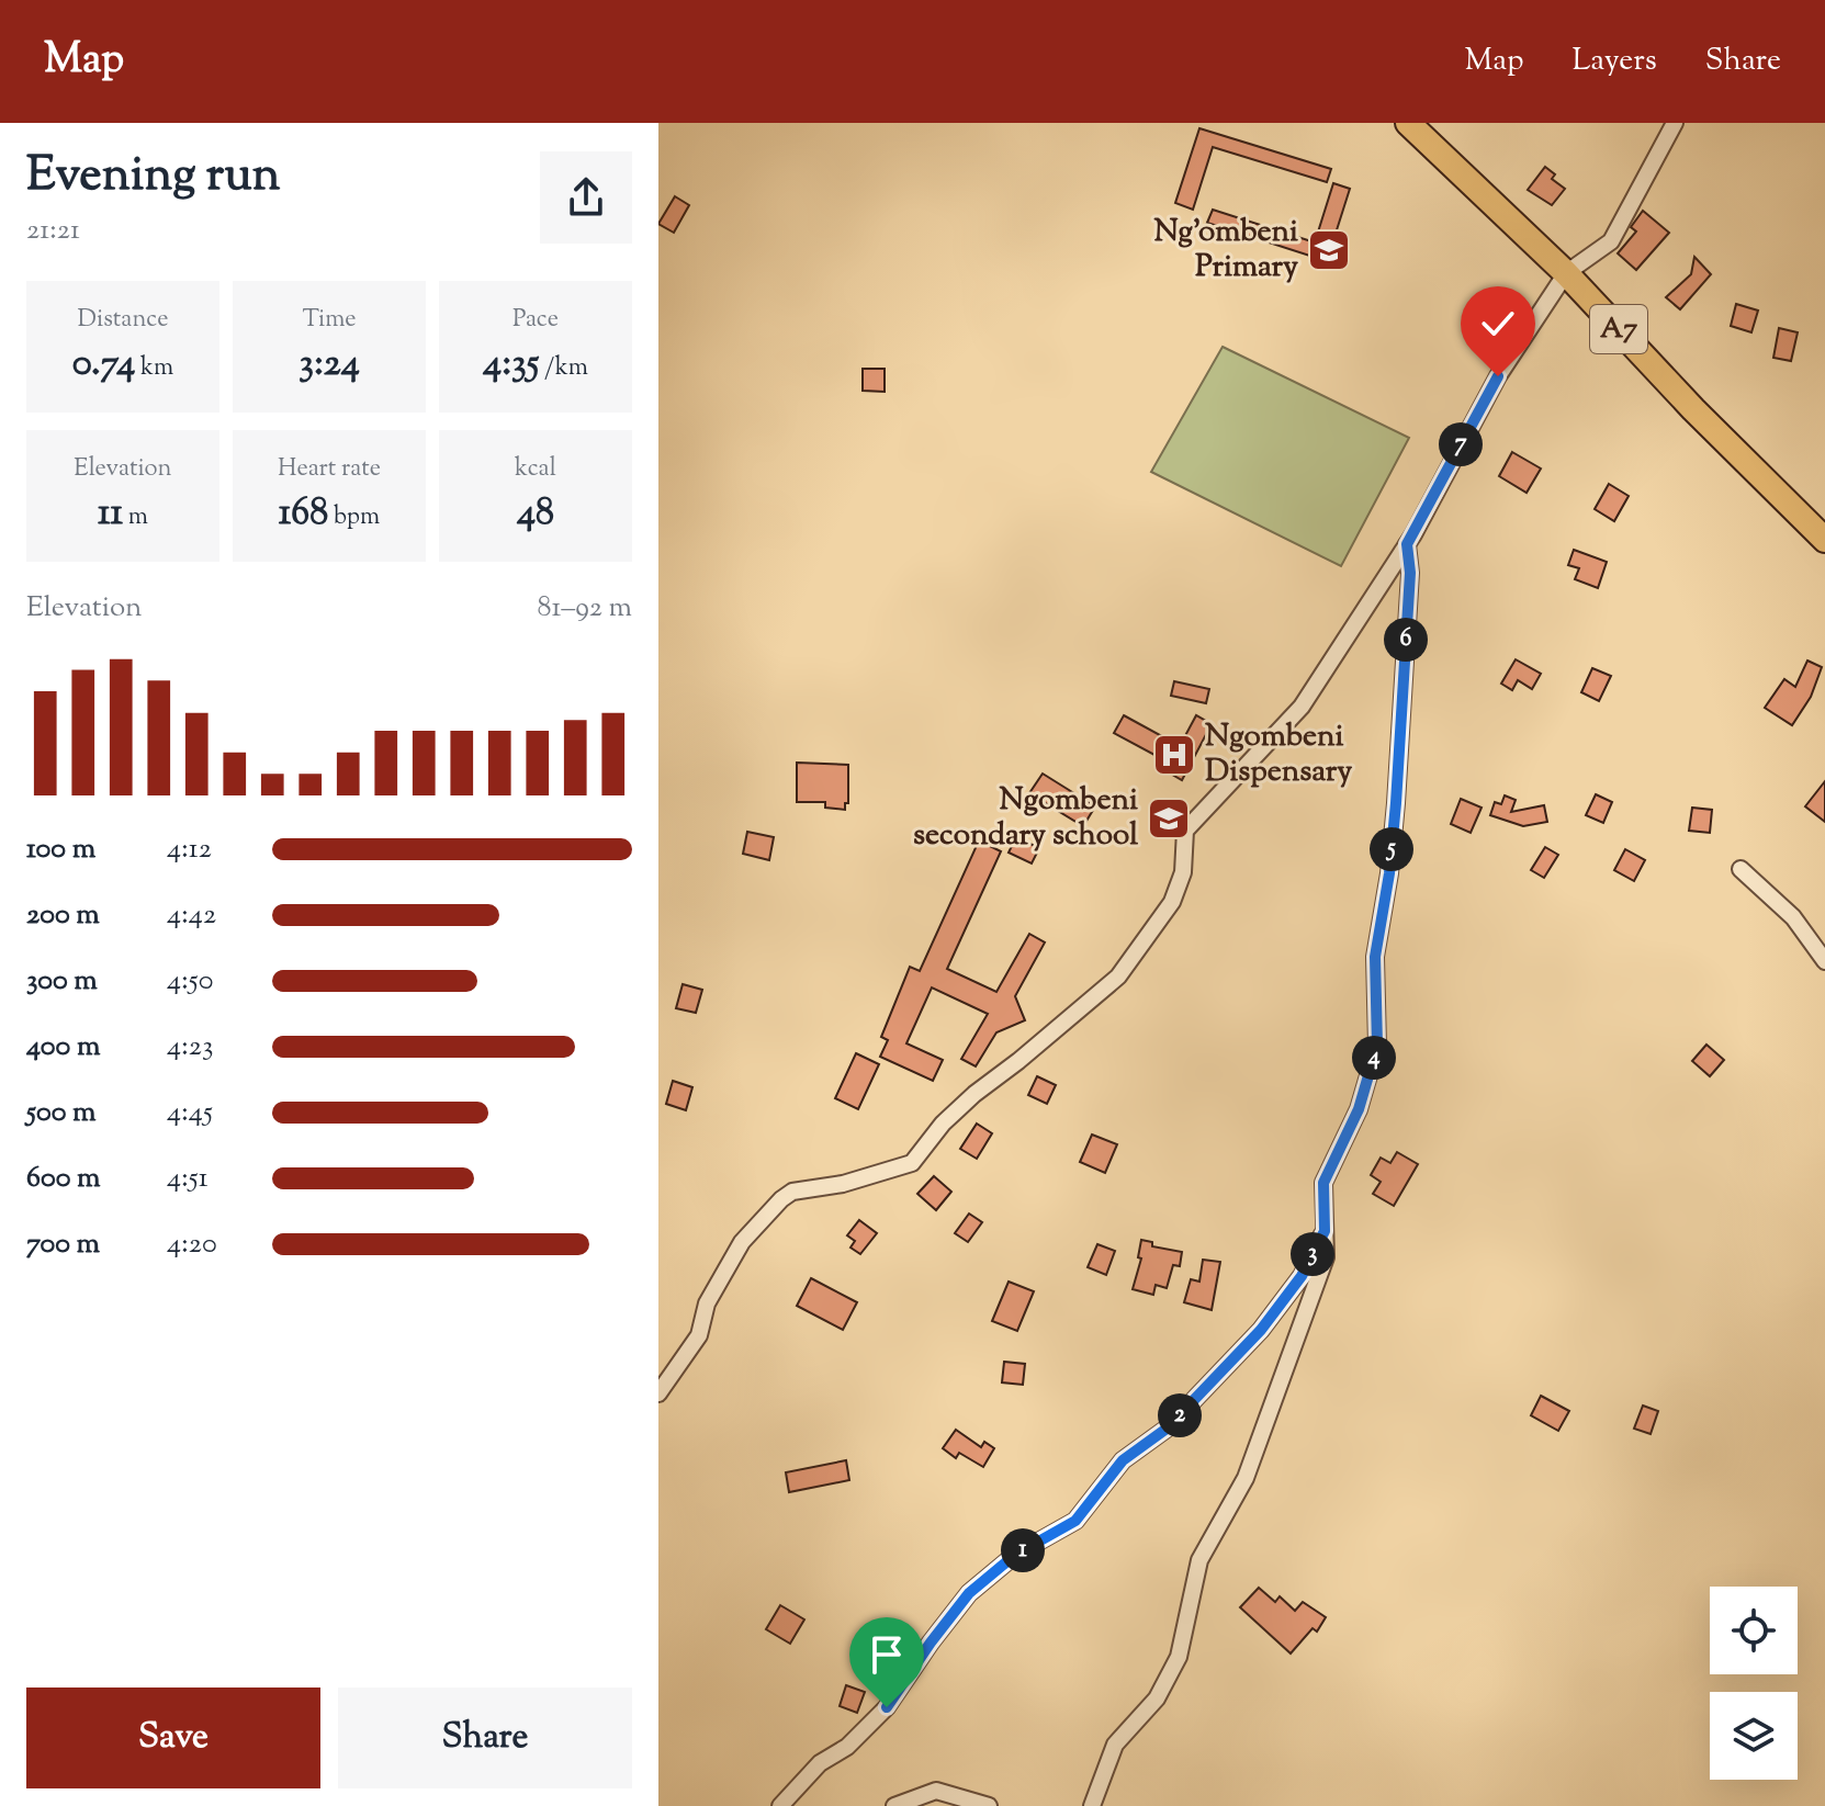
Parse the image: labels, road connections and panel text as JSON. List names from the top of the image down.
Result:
{
  "streets": {
    "highway": ["A7"]
  },
  "places": {
    "school or university": ["Ng'ombeni Primary", "Ngombeni secondary school"],
    "hospital": ["Ngombeni Dispensary"]
  },
  "page": {
    "header": "Map",
    "nav": ["Map", "Layers", "Share"],
    "heading": ["Evening run", "21:21"],
    "stats": [
      ["Distance", "0.74 km"],
      ["Time", "3:24"],
      ["Pace", "4:35 /km"],
      ["Elevation", "11 m"],
      ["Heart rate", "168 bpm"],
      ["kcal", "48"]
    ],
    "pins": [
      "7",
      "6",
      "5",
      "4",
      "3",
      "2",
      "1"
    ],
    "chart": ["Elevation", "81–92 m"],
    "list": [
      {
        "name": "100 m",
        "note": "4:12"
      },
      {
        "name": "200 m",
        "note": "4:42"
      },
      {
        "name": "300 m",
        "note": "4:50"
      },
      {
        "name": "400 m",
        "note": "4:23"
      },
      {
        "name": "500 m",
        "note": "4:45"
      },
      {
        "name": "600 m",
        "note": "4:51"
      },
      {
        "name": "700 m",
        "note": "4:20"
      }
    ],
    "buttons": ["Save", "Share"]
  }
}
